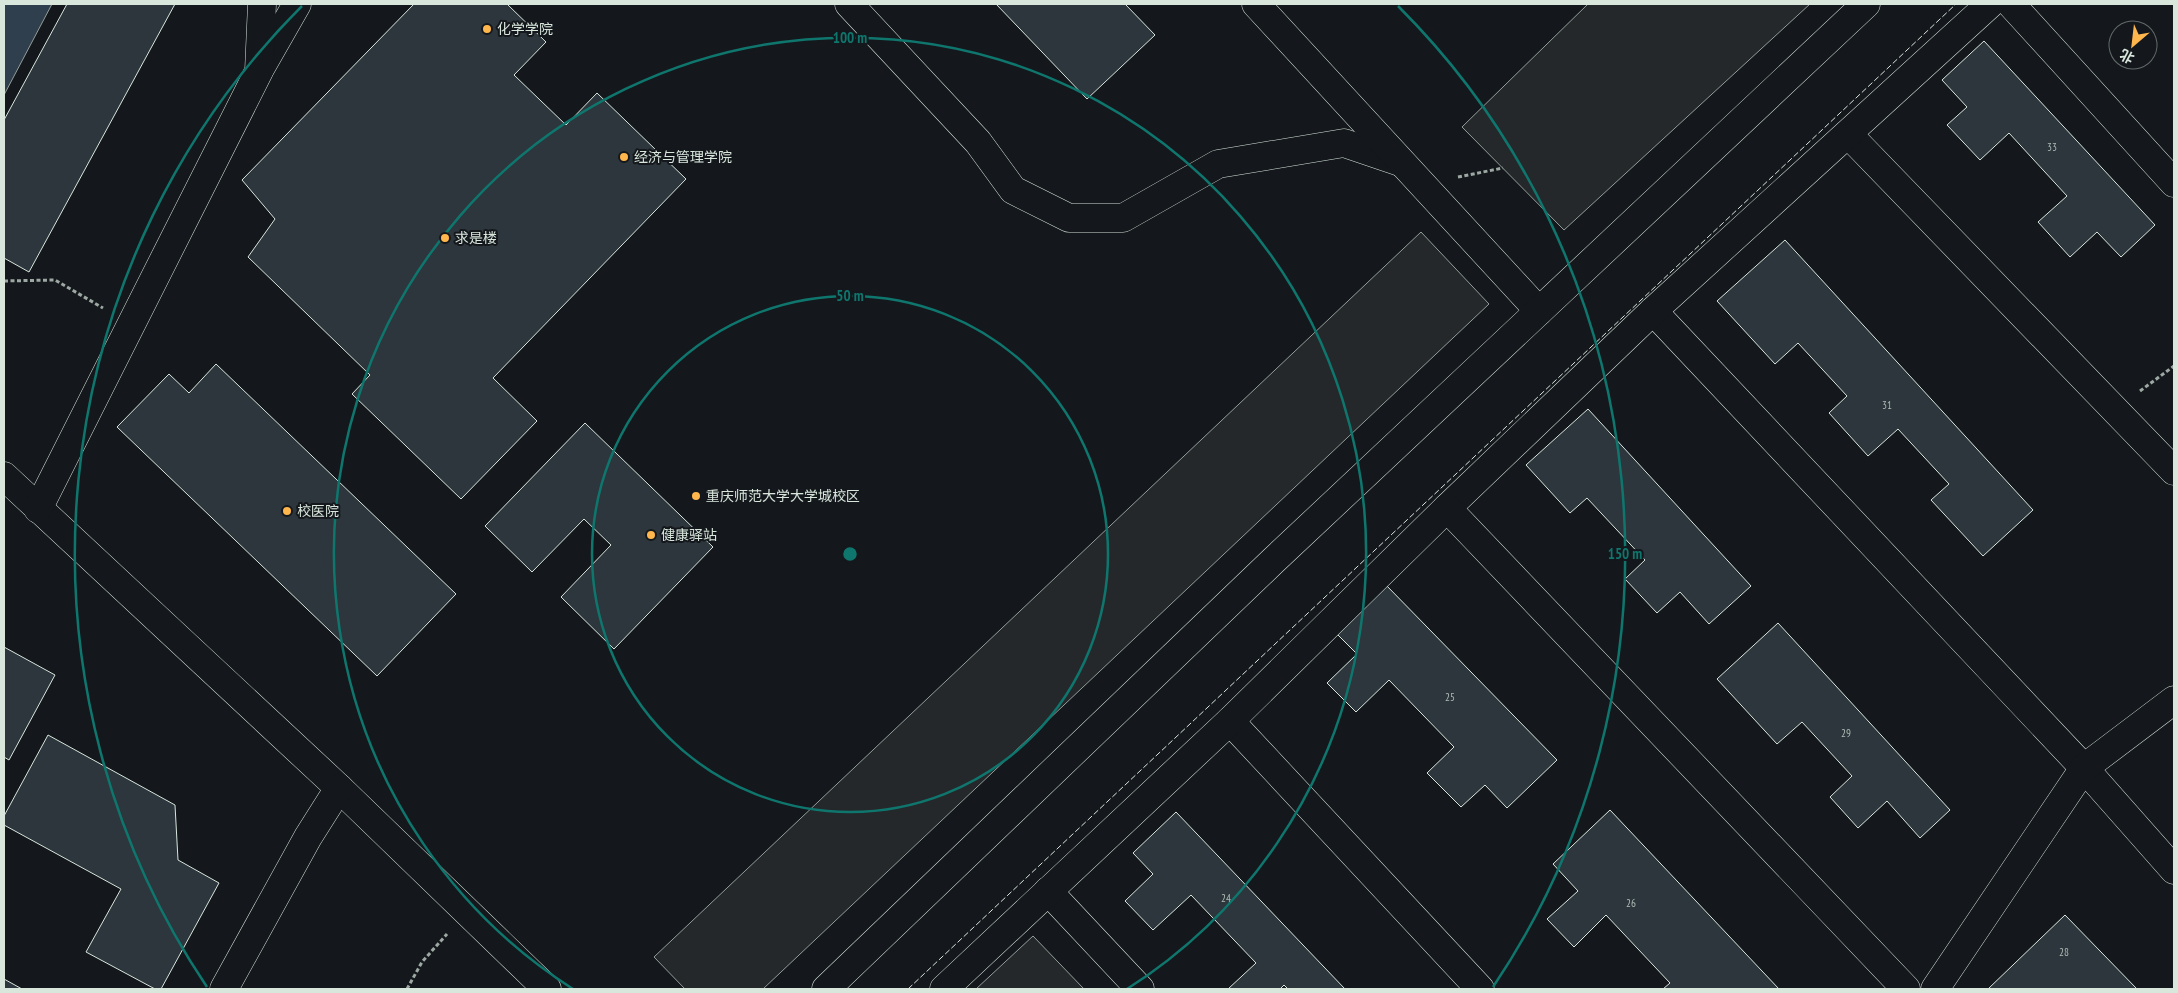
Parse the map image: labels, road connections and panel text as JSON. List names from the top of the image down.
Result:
{
  "places": [
    "化学学院",
    "经济与管理学院",
    "求是楼",
    "重庆师范大学大学城校区",
    "校医院",
    "健康驿站"
  ],
  "house_numbers": [
    "33",
    "31",
    "25",
    "29",
    "24",
    "26",
    "28"
  ],
  "north": "bottom left",
  "rings": ["100 m", "50 m", "150 m"]
}
